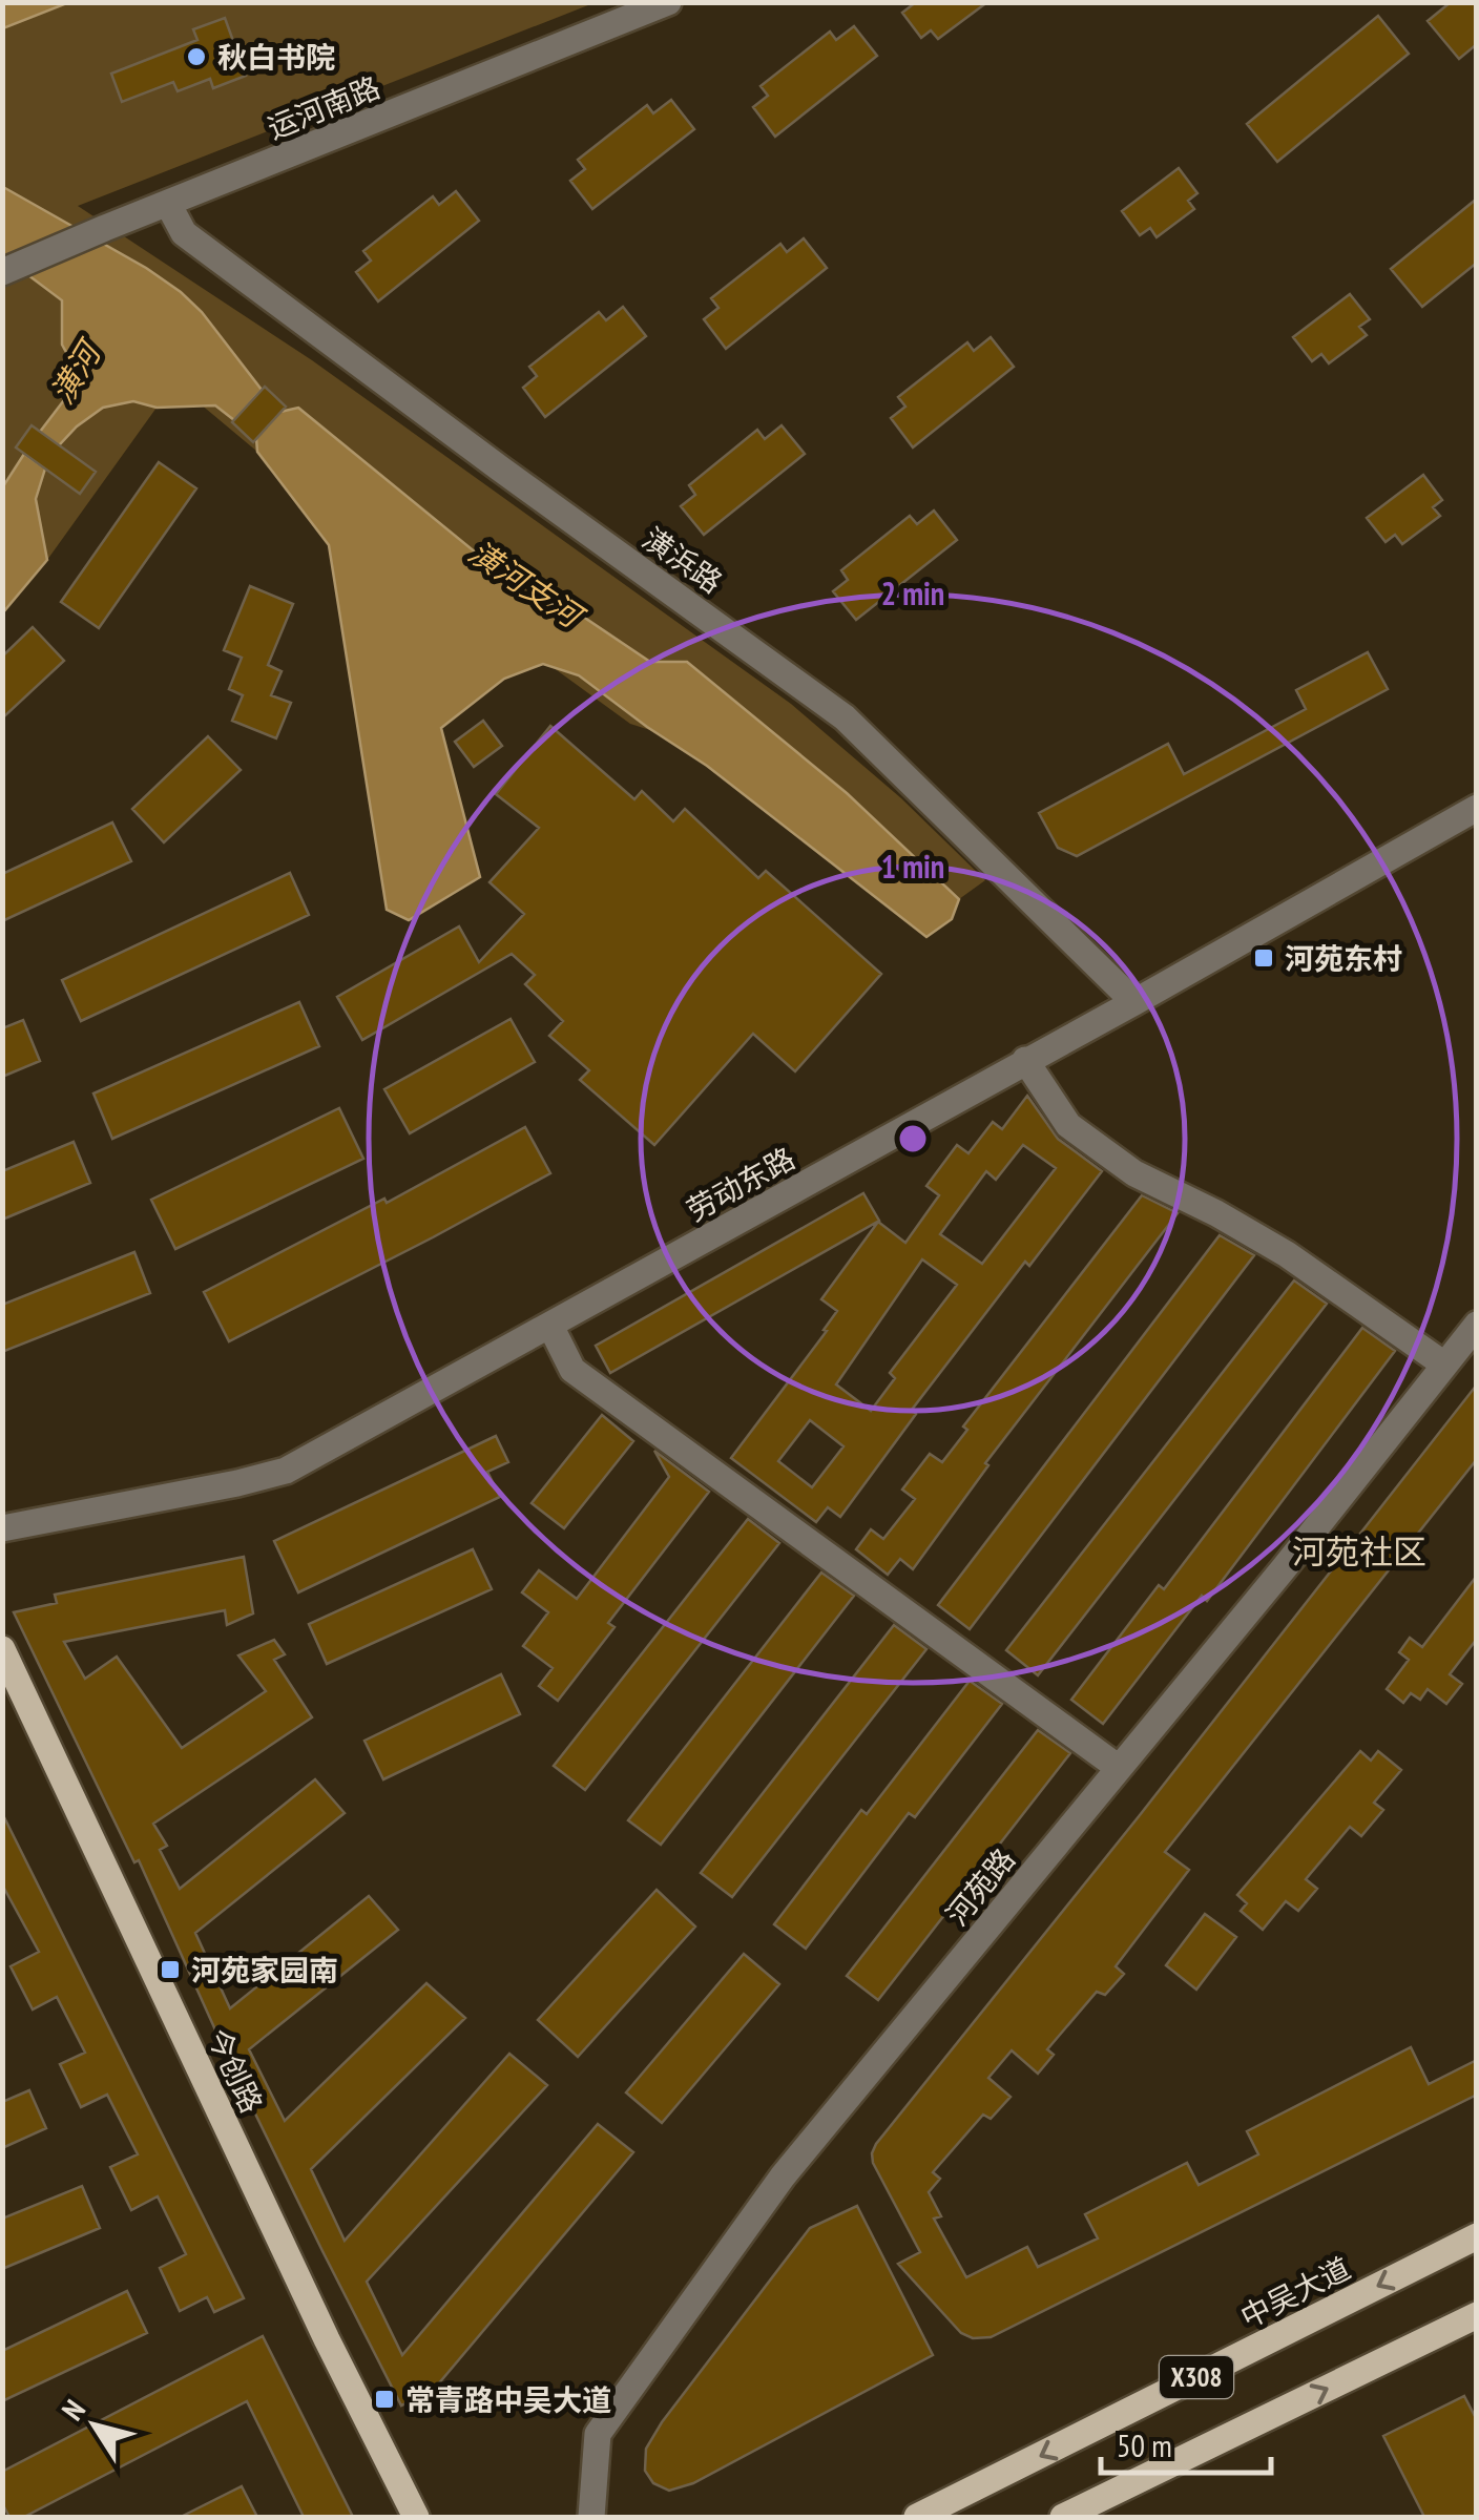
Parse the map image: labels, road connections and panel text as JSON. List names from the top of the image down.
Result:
{
  "streets": {
    "main road": ["今创路", "中吴大道", "X308"],
    "street": [
      "运河南路",
      "潢浜路",
      "劳动东路",
      "河苑路"
    ]
  },
  "crossings": [
    ["运河南路", "潢浜路"],
    ["潢浜路", "劳动东路"]
  ],
  "districts": ["河苑社区"],
  "water": ["潢河", "潢河支河"],
  "places": {
    "other": ["秋白书院"],
    "transit": ["河苑东村", "河苑家园南", "常青路中吴大道"]
  },
  "scale_bar": "50 m",
  "north": "top left",
  "rings": ["2 min", "1 min"]
}
